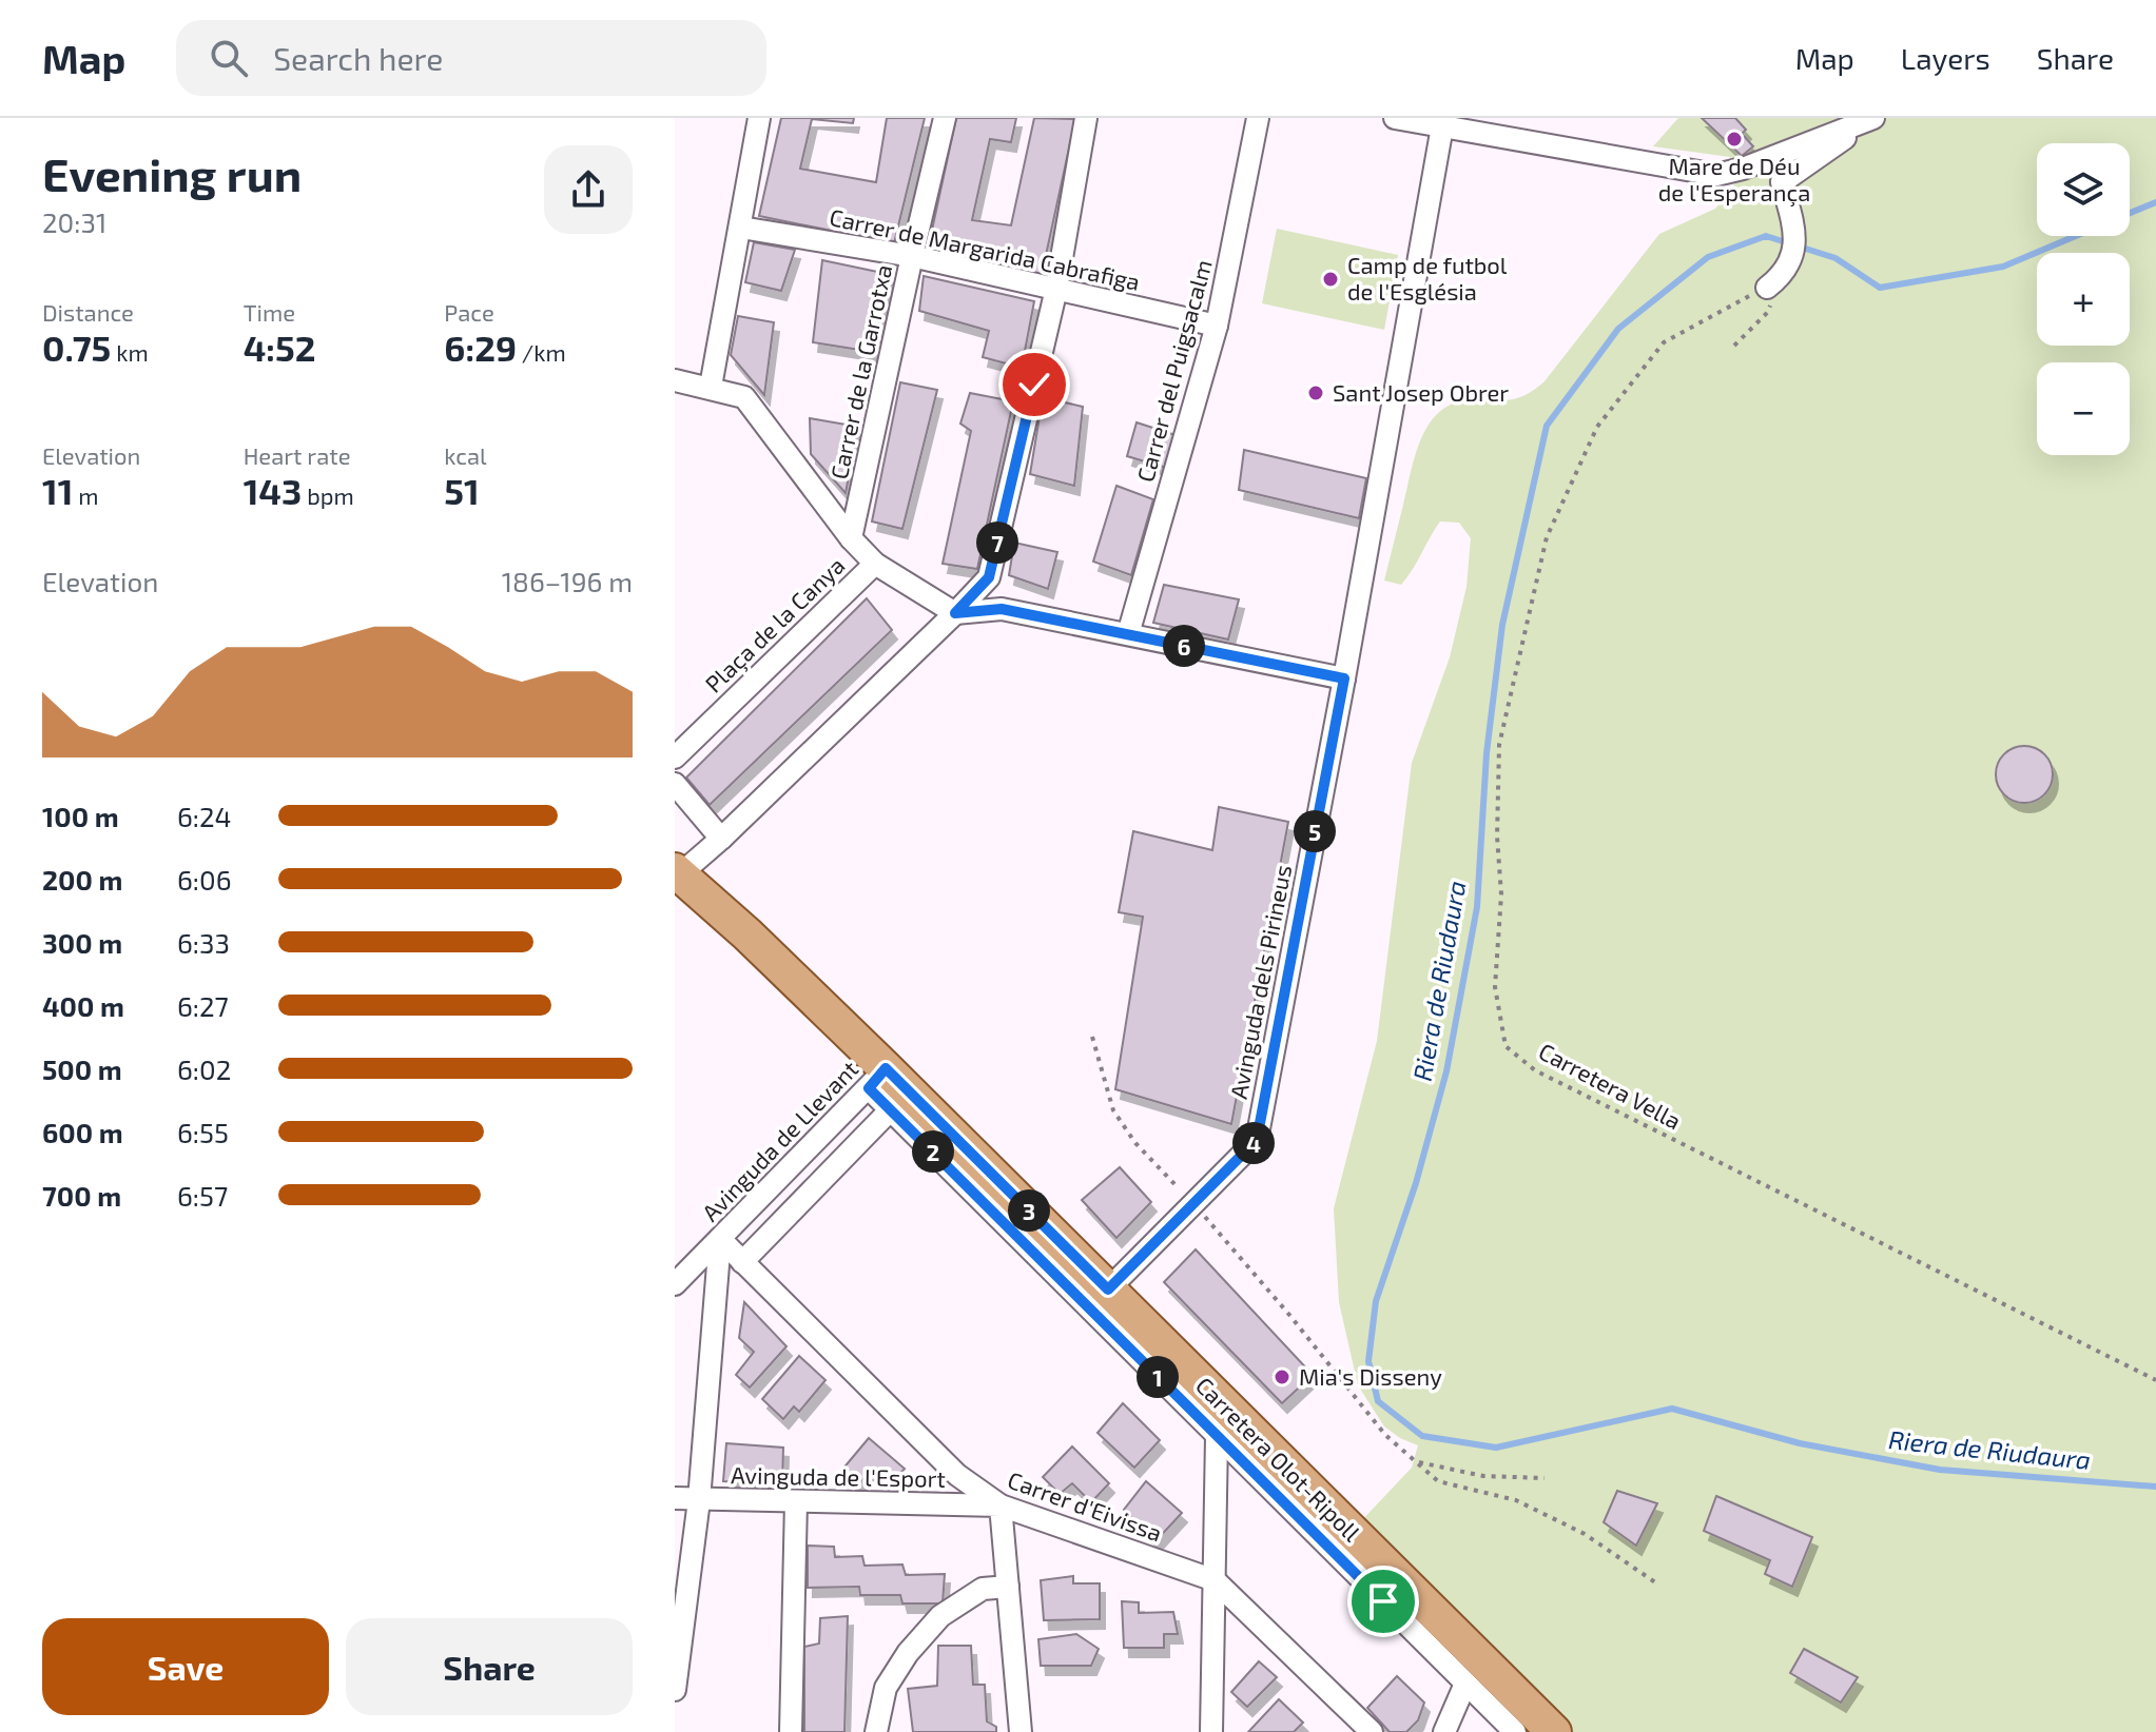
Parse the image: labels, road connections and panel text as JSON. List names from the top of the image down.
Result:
{
  "streets": {
    "main road": ["Carretera Olot-Ripoll"],
    "street": [
      "Carrer de Margarida Cabrafiga",
      "Carrer del Puigsacalm",
      "Carrer de la Garrotxa",
      "Plaça de la Canya",
      "Avinguda dels Pirineus",
      "Avinguda de Llevant",
      "Avinguda de l'Esport",
      "Carrer d'Eivissa"
    ],
    "path": ["Carretera Vella"]
  },
  "crossings": [
    ["Carrer de Margarida Cabrafiga", "Carrer del Puigsacalm"],
    ["Carrer de Margarida Cabrafiga", "Carrer de la Garrotxa"],
    ["Avinguda dels Pirineus", "Carretera Olot-Ripoll"],
    ["Avinguda de Llevant", "Carretera Olot-Ripoll"],
    ["Avinguda de Llevant", "Carrer d'Eivissa"],
    ["Avinguda de l'Esport", "Carrer d'Eivissa"]
  ],
  "water": ["Riera de Riudaura"],
  "places": [
    "Mare de Déu de l'Esperança",
    "Camp de futbol de l'Església",
    "Sant Josep Obrer",
    "Mia's Disseny"
  ],
  "page": {
    "header": "Map",
    "search": "Search here",
    "nav": ["Map", "Layers", "Share"],
    "heading": ["Evening run", "20:31"],
    "map_buttons": ["+", "−"],
    "stats": [
      ["Distance", "0.75 km"],
      ["Time", "4:52"],
      ["Pace", "6:29 /km"],
      ["Elevation", "11 m"],
      ["Heart rate", "143 bpm"],
      ["kcal", "51"]
    ],
    "pins": [
      "7",
      "6",
      "5",
      "4",
      "2",
      "3",
      "1"
    ],
    "chart": ["Elevation", "186–196 m"],
    "list": [
      {
        "name": "100 m",
        "note": "6:24"
      },
      {
        "name": "200 m",
        "note": "6:06"
      },
      {
        "name": "300 m",
        "note": "6:33"
      },
      {
        "name": "400 m",
        "note": "6:27"
      },
      {
        "name": "500 m",
        "note": "6:02"
      },
      {
        "name": "600 m",
        "note": "6:55"
      },
      {
        "name": "700 m",
        "note": "6:57"
      }
    ],
    "buttons": ["Save", "Share"]
  }
}
